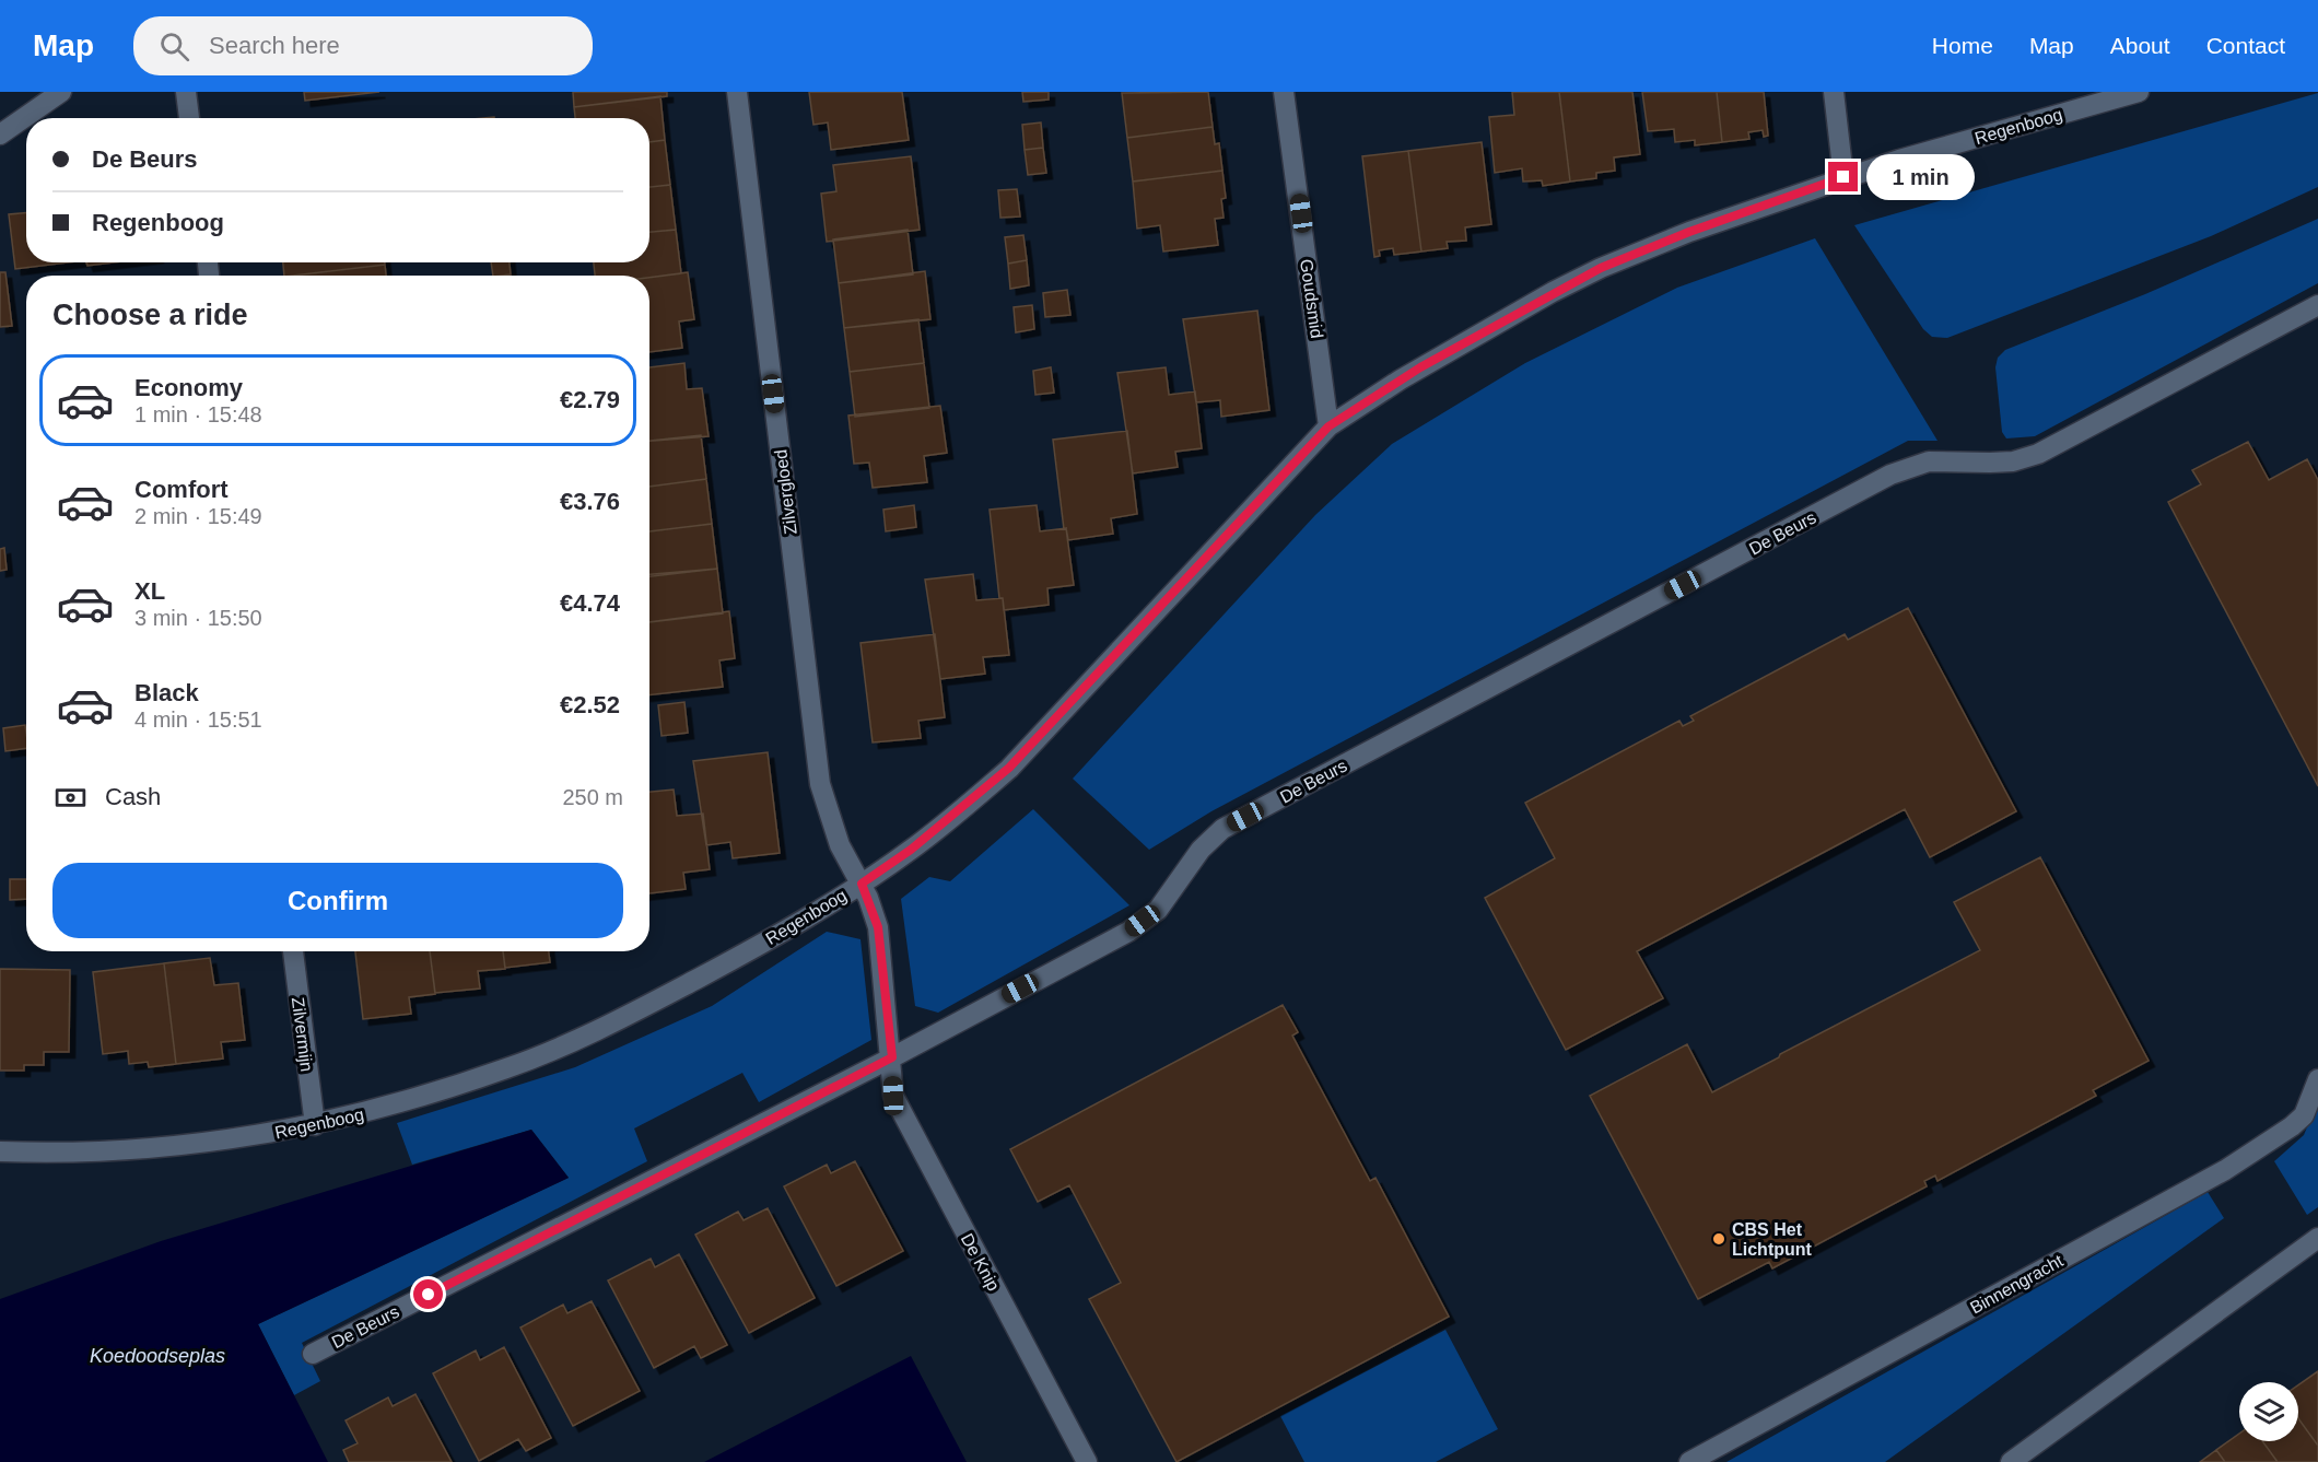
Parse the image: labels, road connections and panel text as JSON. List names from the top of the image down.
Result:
{
  "streets": {
    "street": [
      "Regenboog",
      "Goudsmid",
      "Zilvergloed",
      "De Beurs",
      "Zilvermijn",
      "De Knip",
      "Binnengracht"
    ]
  },
  "crossings": [
    ["Regenboog", "Goudsmid"],
    ["Regenboog", "Zilvergloed"],
    ["Regenboog", "Zilvermijn"],
    ["Zilvergloed", "De Beurs"],
    ["Zilvergloed", "De Knip"],
    ["De Beurs", "De Knip"]
  ],
  "water": ["Koedoodseplas"],
  "places": ["CBS Het Lichtpunt"],
  "page": {
    "header": "Map",
    "search": "Search here",
    "nav": [
      "Home",
      "Map",
      "About",
      "Contact"
    ],
    "banner": ["De Beurs", "Regenboog"],
    "bubble": "1 min",
    "heading": "Choose a ride",
    "list": [
      {
        "name": "Economy",
        "note": "1 min · 15:48",
        "value": "€2.79"
      },
      {
        "name": "Comfort",
        "note": "2 min · 15:49",
        "value": "€3.76"
      },
      {
        "name": "XL",
        "note": "3 min · 15:50",
        "value": "€4.74"
      },
      {
        "name": "Black",
        "note": "4 min · 15:51",
        "value": "€2.52"
      }
    ],
    "pay": ["Cash", "250 m"],
    "buttons": "Confirm"
  }
}
